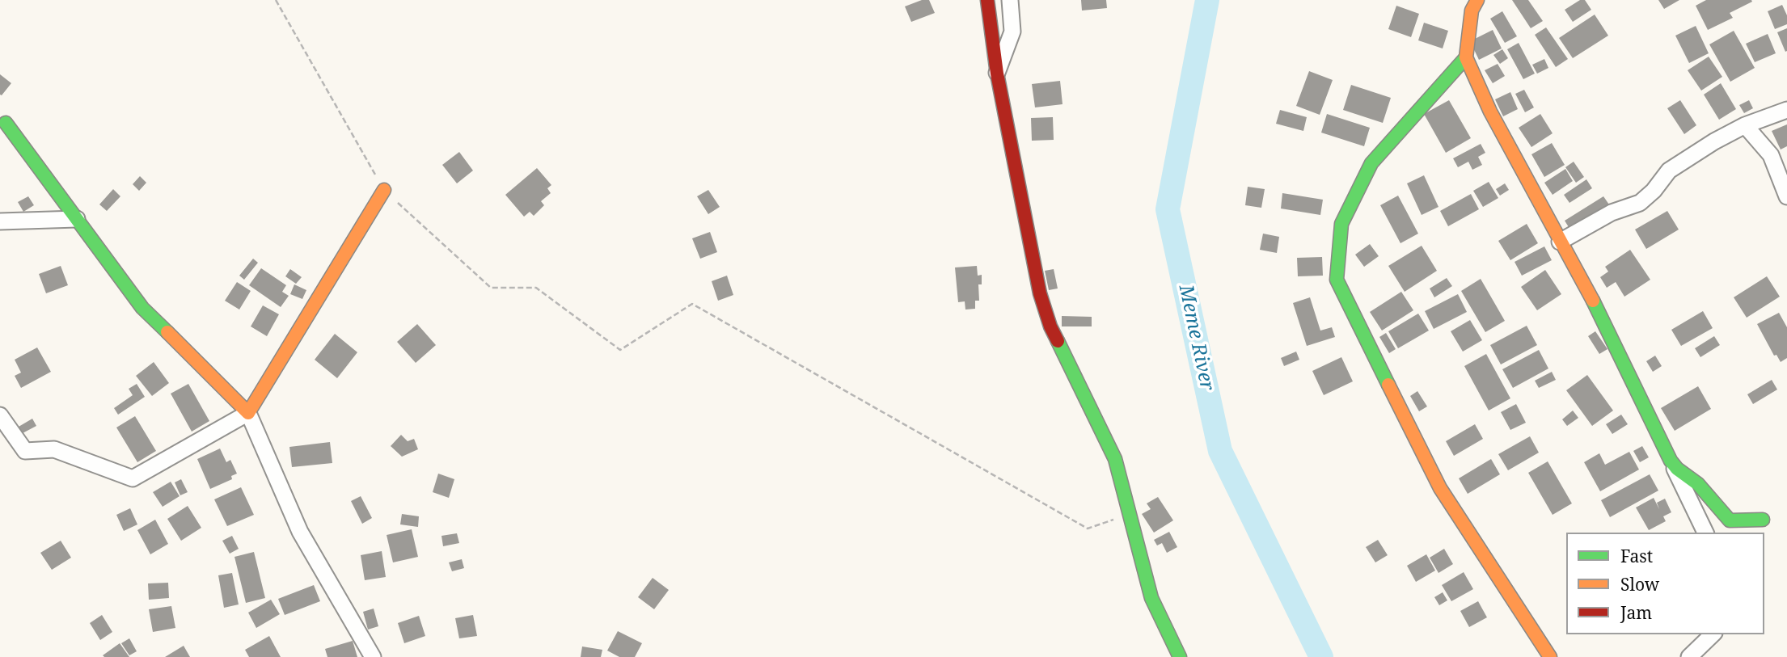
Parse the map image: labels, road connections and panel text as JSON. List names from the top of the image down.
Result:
{
  "water": ["Meme River"],
  "legend": ["Fast", "Slow", "Jam"]
}
